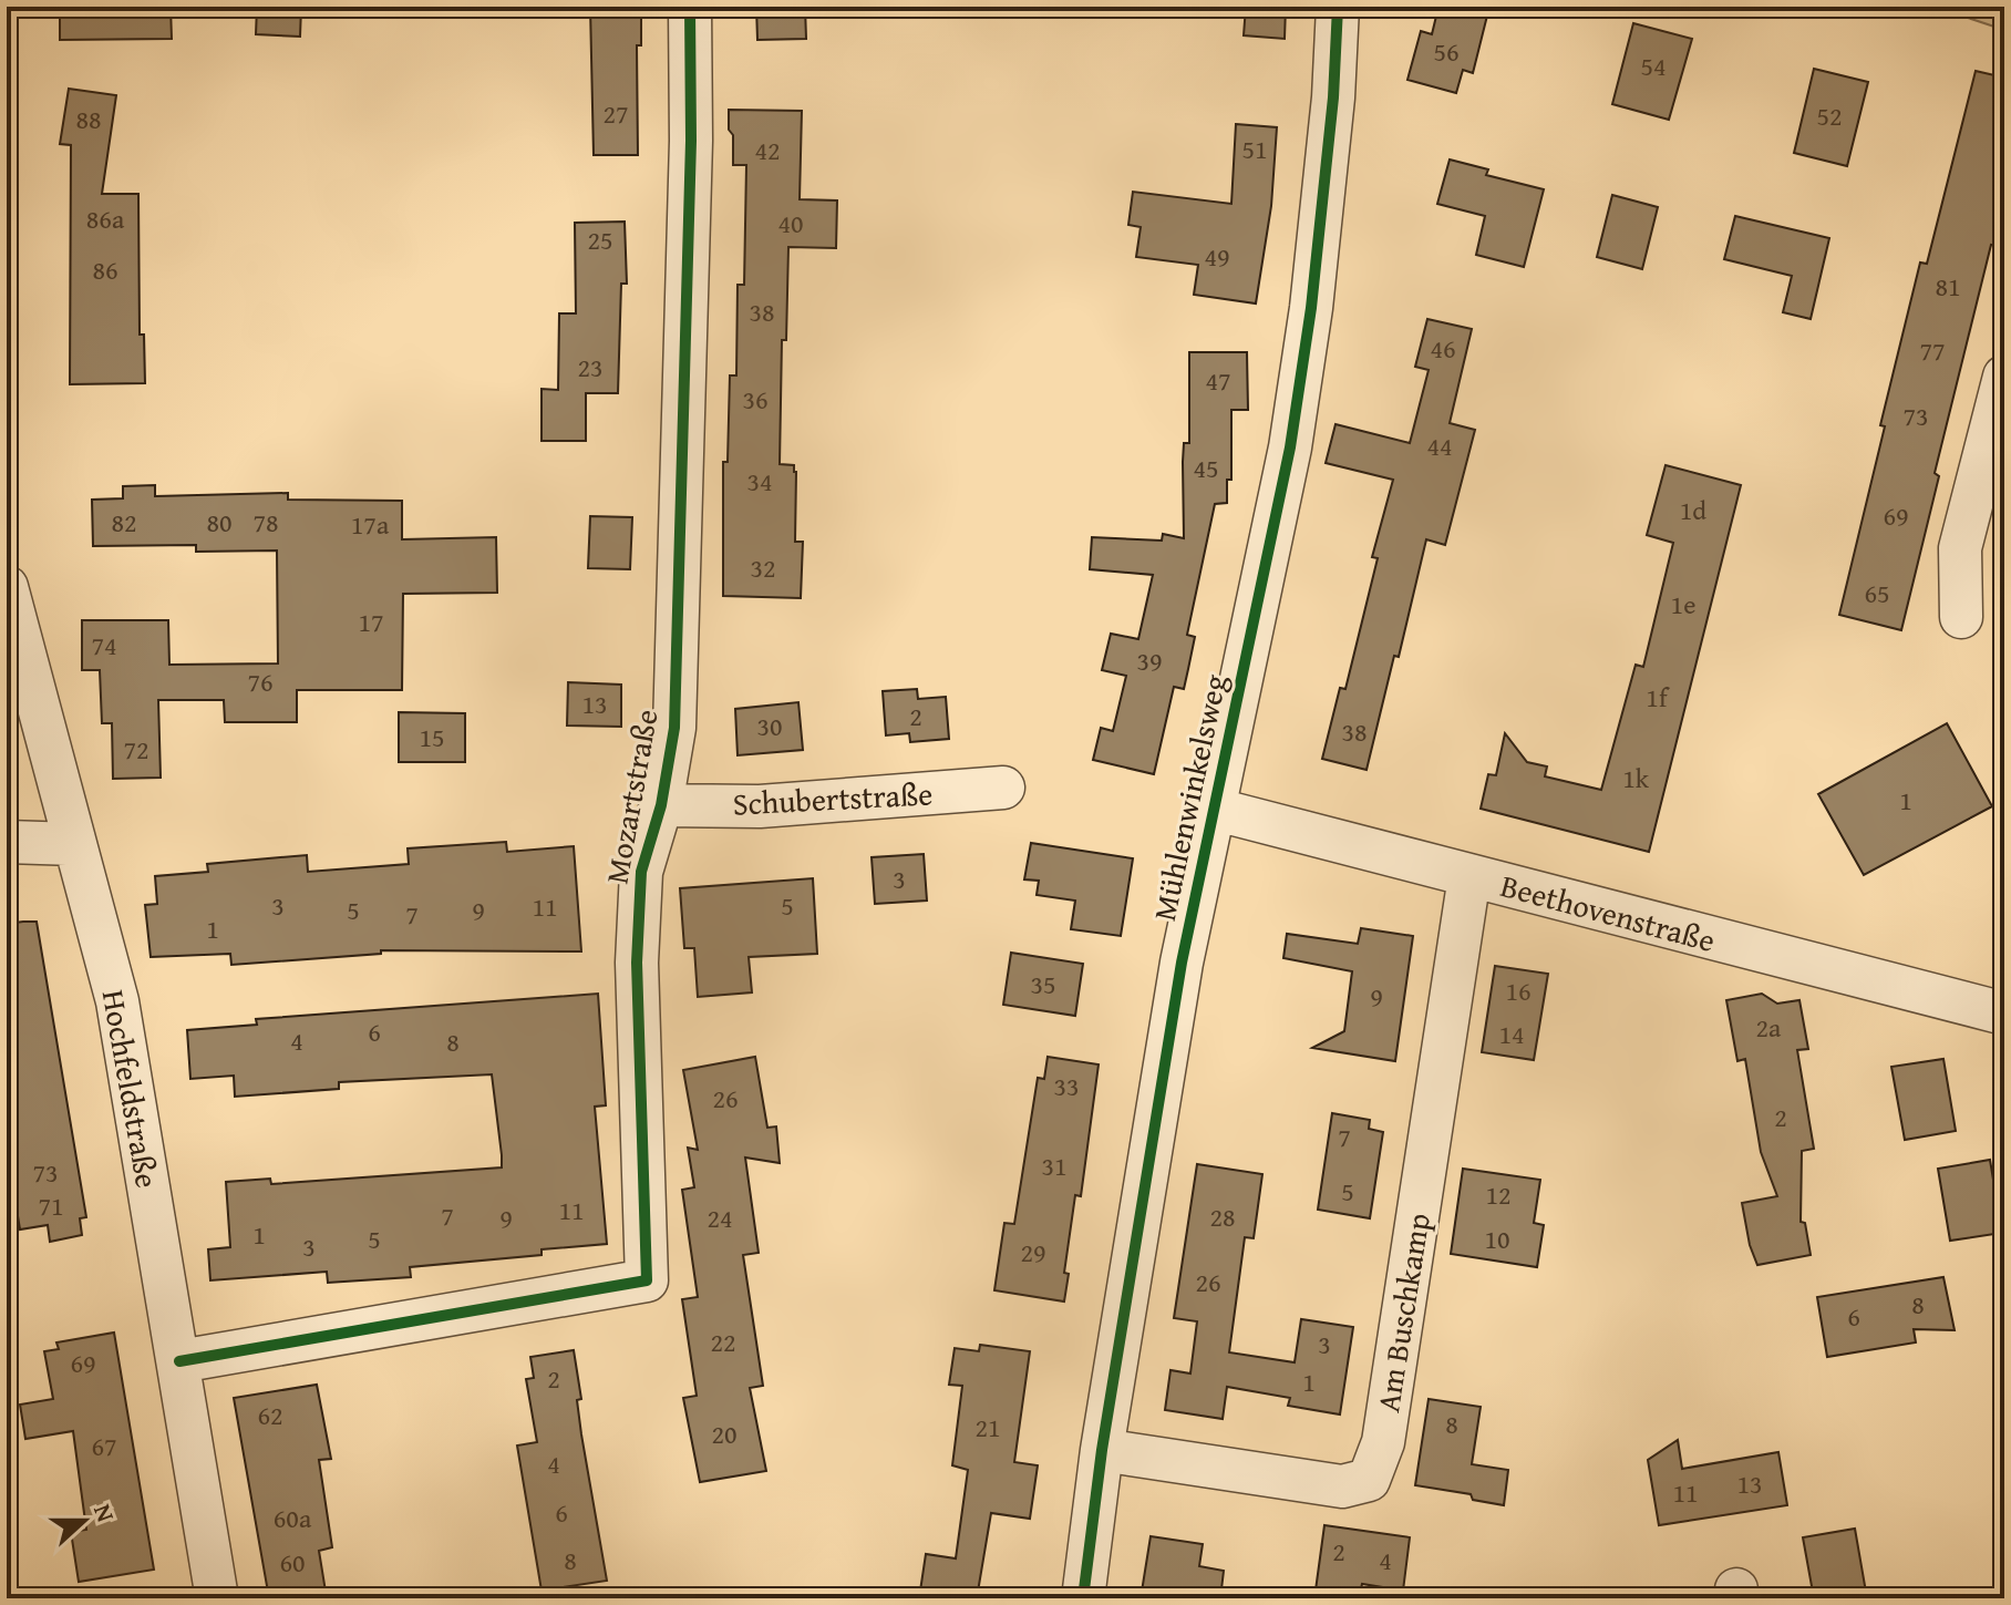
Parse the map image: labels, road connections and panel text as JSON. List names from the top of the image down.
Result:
{
  "streets": {
    "street": [
      "Mozartstraße",
      "Mühlenwinkelsweg",
      "Schubertstraße",
      "Beethovenstraße",
      "Hochfeldstraße",
      "Am Buschkamp"
    ]
  },
  "crossings": [
    ["Mozartstraße", "Schubertstraße"],
    ["Mozartstraße", "Hochfeldstraße"],
    ["Mühlenwinkelsweg", "Beethovenstraße"],
    ["Mühlenwinkelsweg", "Am Buschkamp"],
    ["Beethovenstraße", "Am Buschkamp"]
  ],
  "house_numbers": [
    "56",
    "54",
    "27",
    "52",
    "88",
    "51",
    "42",
    "86a",
    "40",
    "25",
    "49",
    "86",
    "81",
    "38",
    "46",
    "77",
    "23",
    "47",
    "36",
    "73",
    "44",
    "45",
    "34",
    "1d",
    "69",
    "82",
    "80",
    "78",
    "17a",
    "32",
    "65",
    "1e",
    "17",
    "74",
    "39",
    "76",
    "1f",
    "13",
    "2",
    "30",
    "38",
    "15",
    "72",
    "1k",
    "1",
    "3",
    "3",
    "5",
    "11",
    "5",
    "9",
    "7",
    "1",
    "35",
    "16",
    "9",
    "2a",
    "6",
    "14",
    "4",
    "8",
    "33",
    "26",
    "2",
    "7",
    "31",
    "73",
    "5",
    "12",
    "71",
    "11",
    "7",
    "28",
    "9",
    "24",
    "1",
    "5",
    "10",
    "3",
    "29",
    "26",
    "8",
    "6",
    "22",
    "3",
    "69",
    "2",
    "1",
    "62",
    "8",
    "21",
    "20",
    "67",
    "4",
    "13",
    "11",
    "6",
    "60a",
    "2",
    "8",
    "4",
    "60"
  ],
  "north": "right"
}
